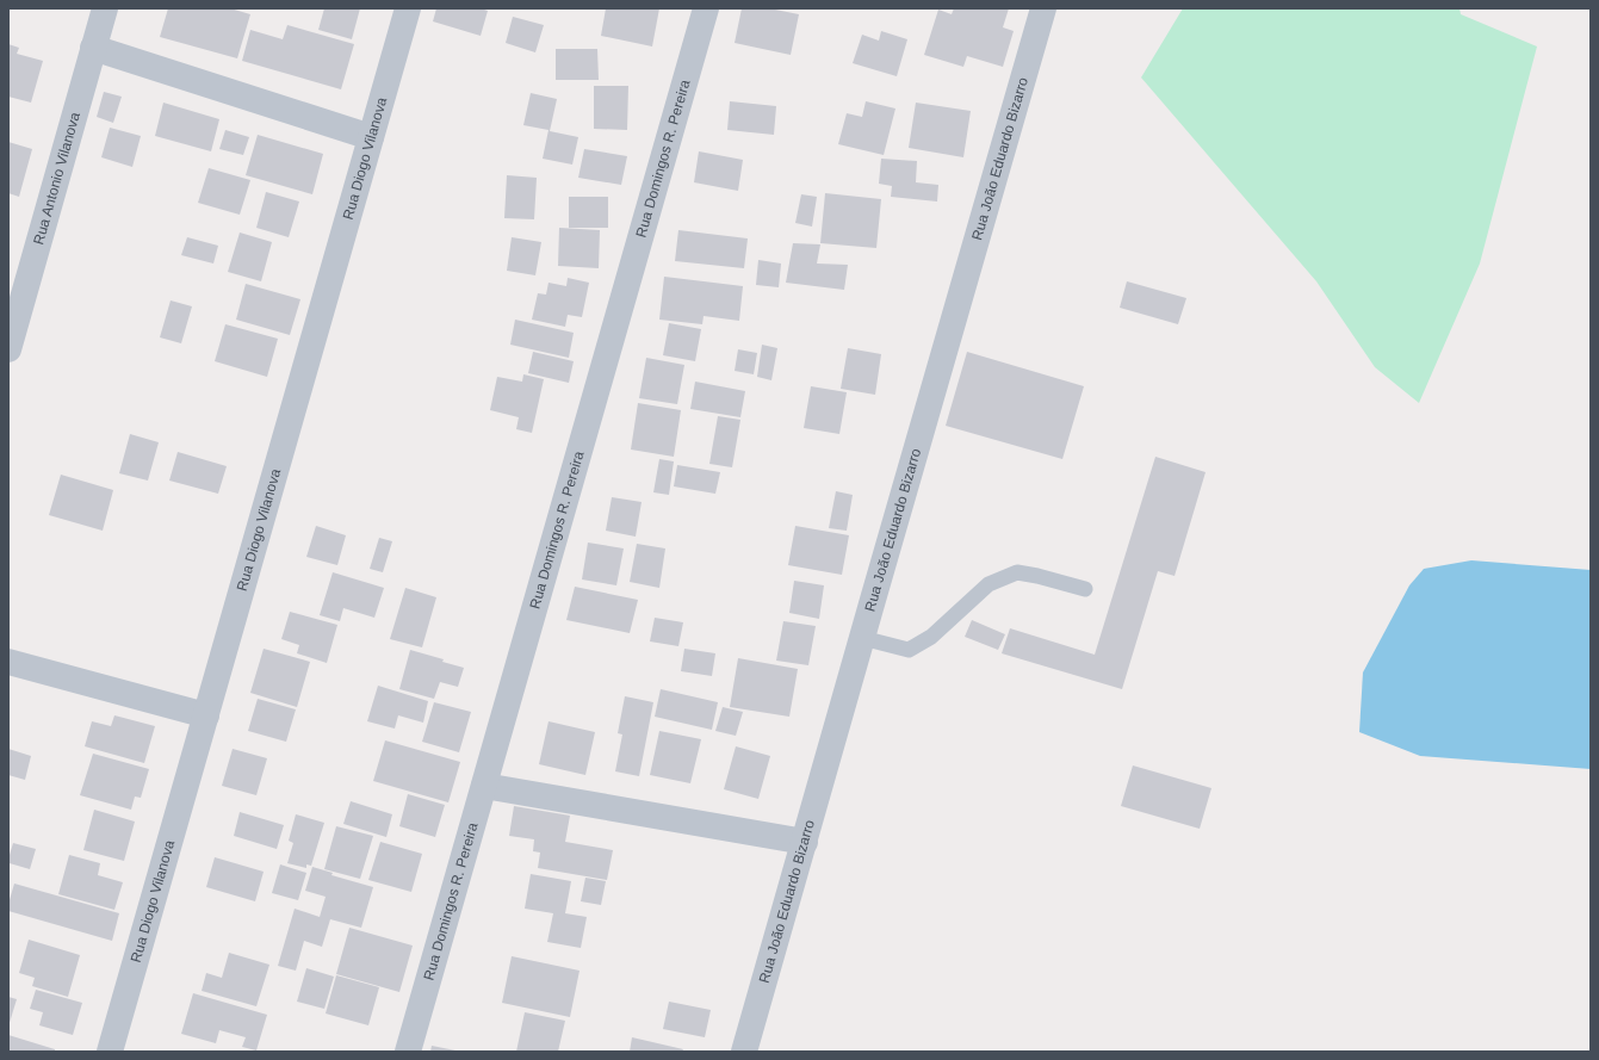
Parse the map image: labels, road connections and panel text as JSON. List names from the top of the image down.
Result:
{
  "streets": {
    "street": [
      "Rua Diogo Vilanova",
      "Rua Domingos R. Pereira",
      "Rua João Eduardo Bizarro",
      "Rua Antonio Vilanova"
    ]
  }
}
